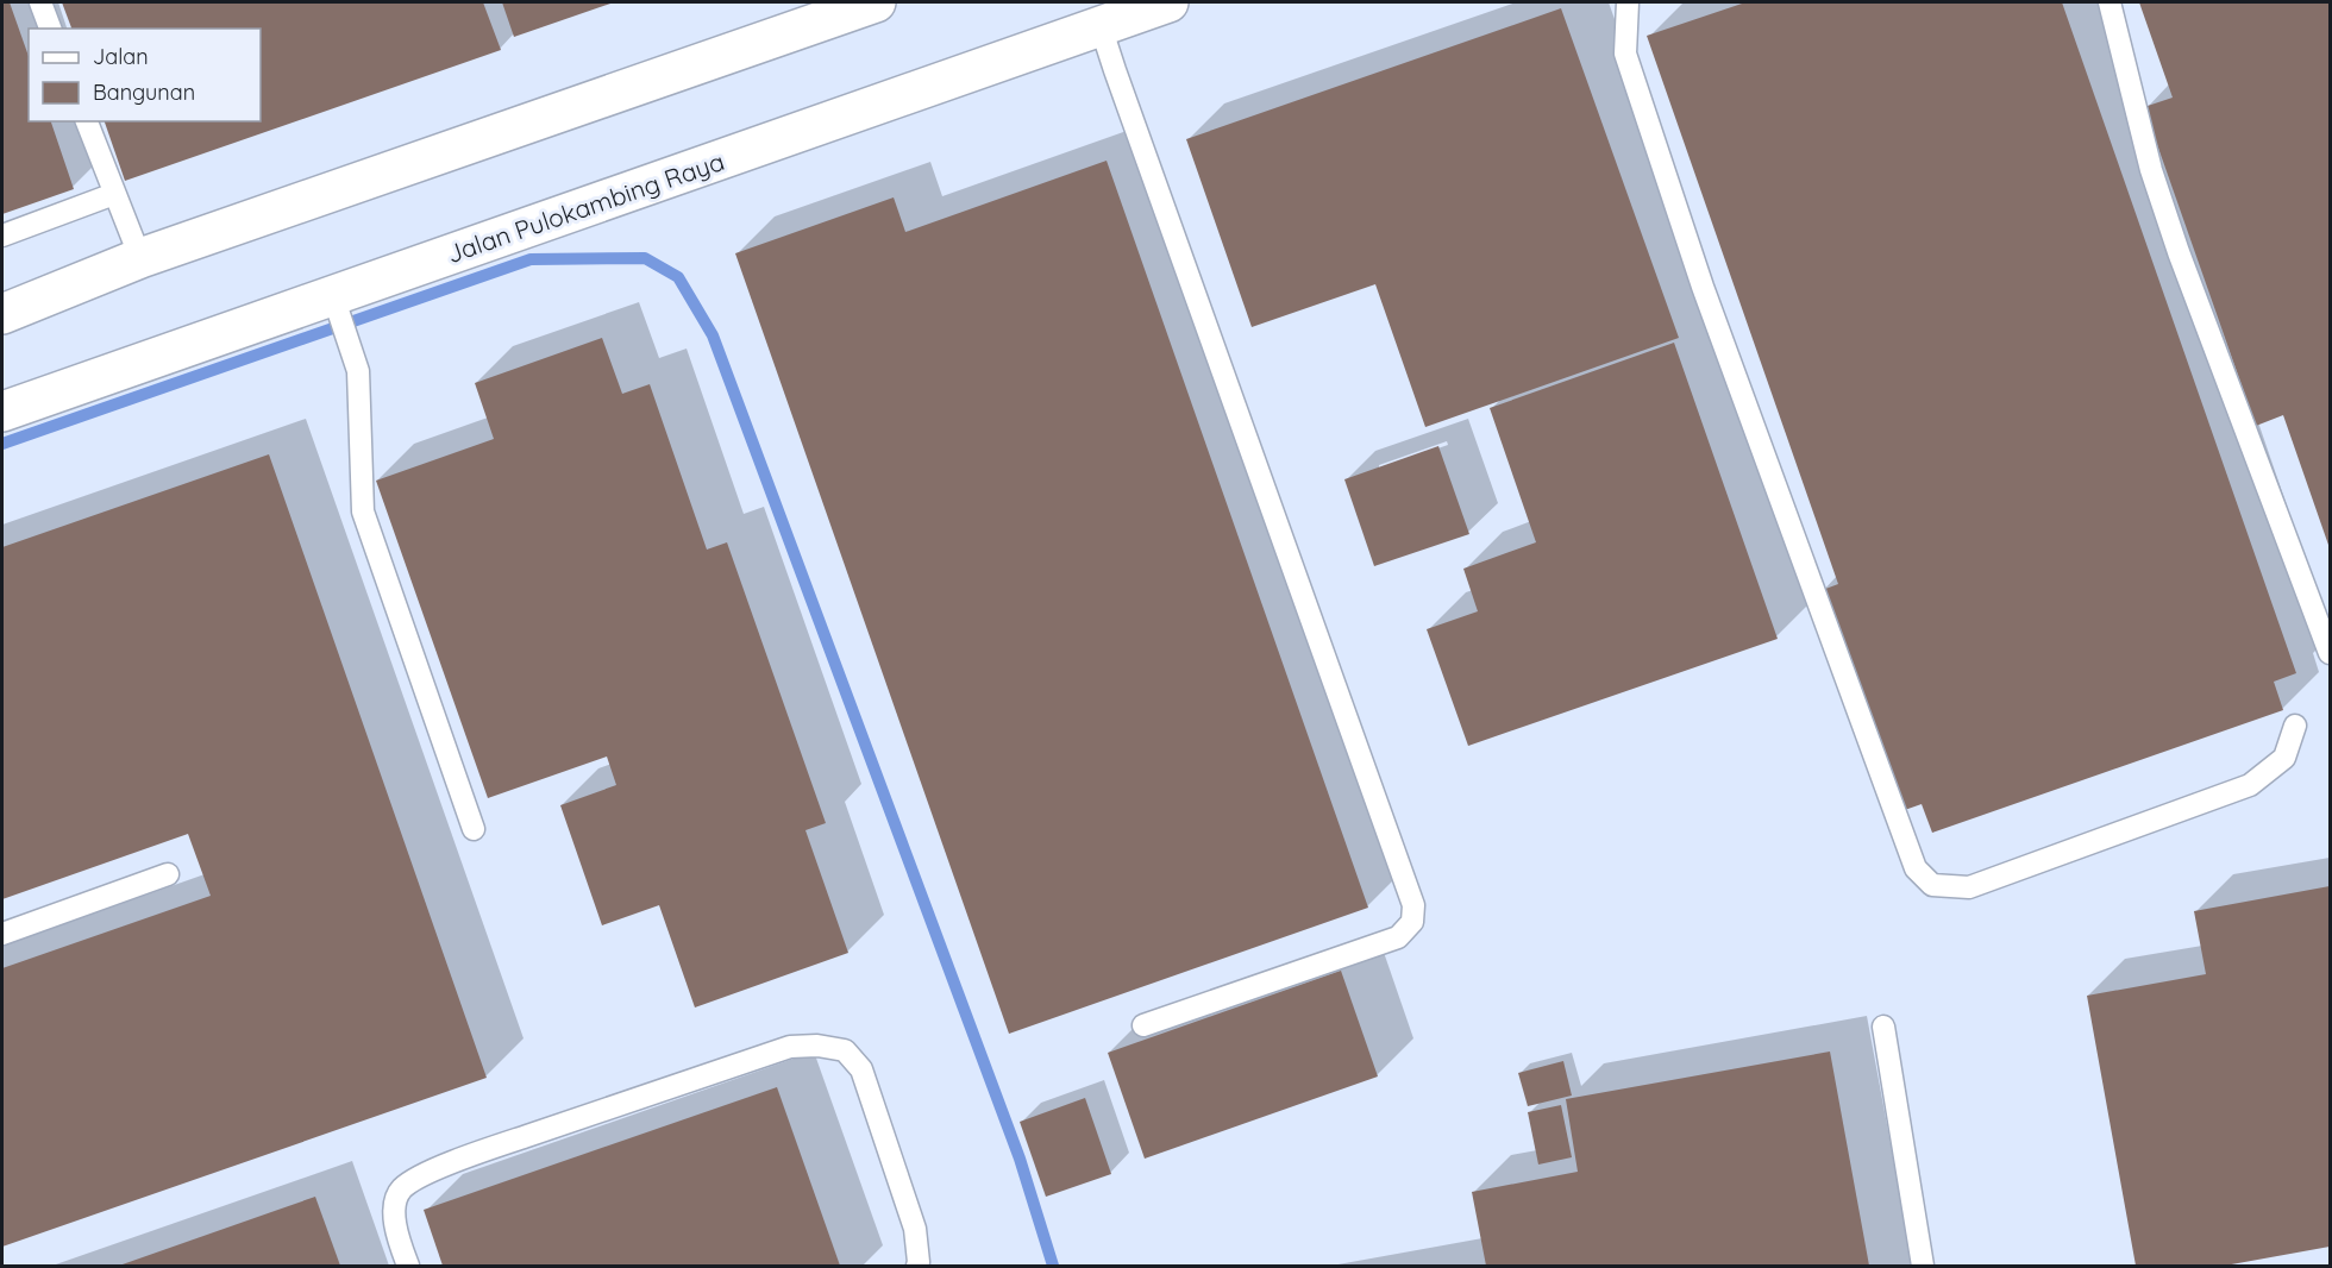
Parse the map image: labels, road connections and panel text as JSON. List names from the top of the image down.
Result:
{
  "streets": {
    "street": ["Jalan Pulokambing Raya"]
  },
  "legend": ["Jalan", "Bangunan"]
}
